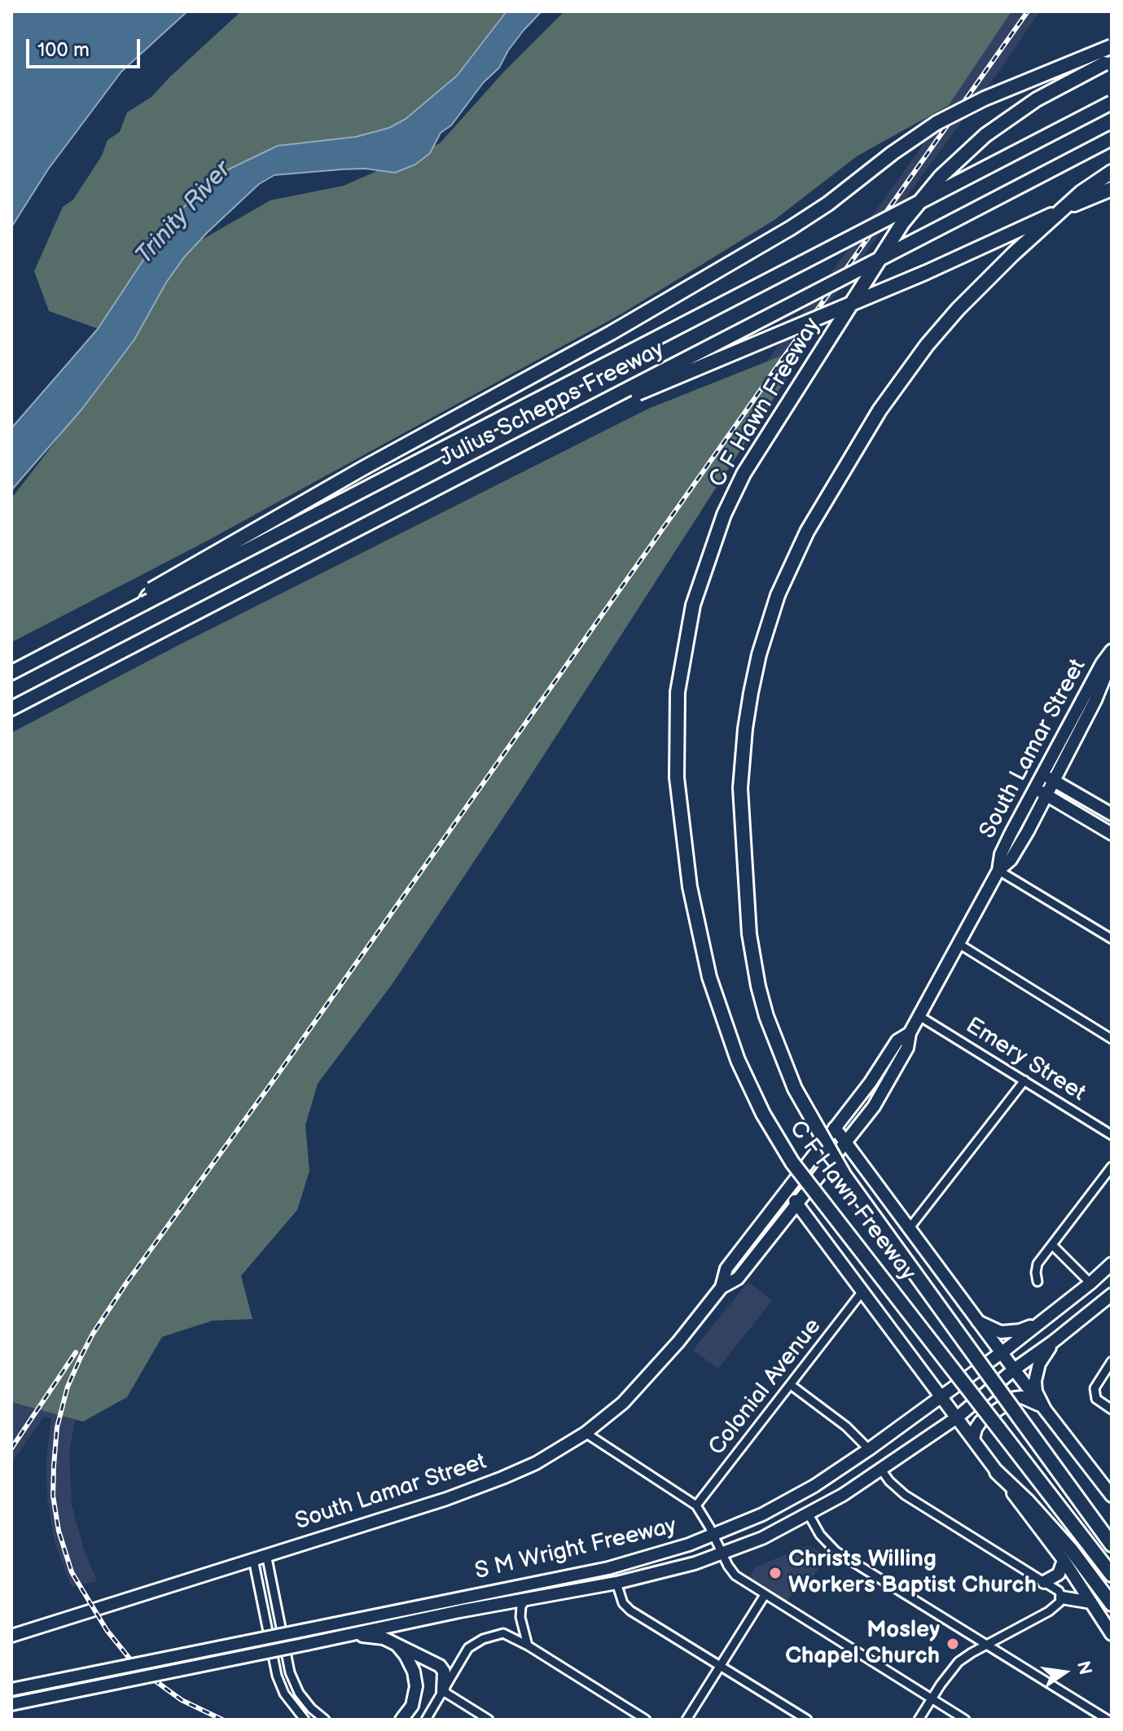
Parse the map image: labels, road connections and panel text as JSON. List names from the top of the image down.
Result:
{
  "streets": {
    "highway": ["C F Hawn Freeway", "Julius Schepps Freeway"],
    "main road": ["South Lamar Street", "S M Wright Freeway"],
    "street": ["Emery Street", "Colonial Avenue"]
  },
  "crossings": [
    ["C F Hawn Freeway", "South Lamar Street"],
    ["C F Hawn Freeway", "Colonial Avenue"],
    ["C F Hawn Freeway", "S M Wright Freeway"],
    ["South Lamar Street", "Emery Street"]
  ],
  "water": ["Trinity River"],
  "places": ["Christs Willing Workers Baptist Church", "Mosley Chapel Church"],
  "scale_bar": "100 m",
  "north": "right"
}
